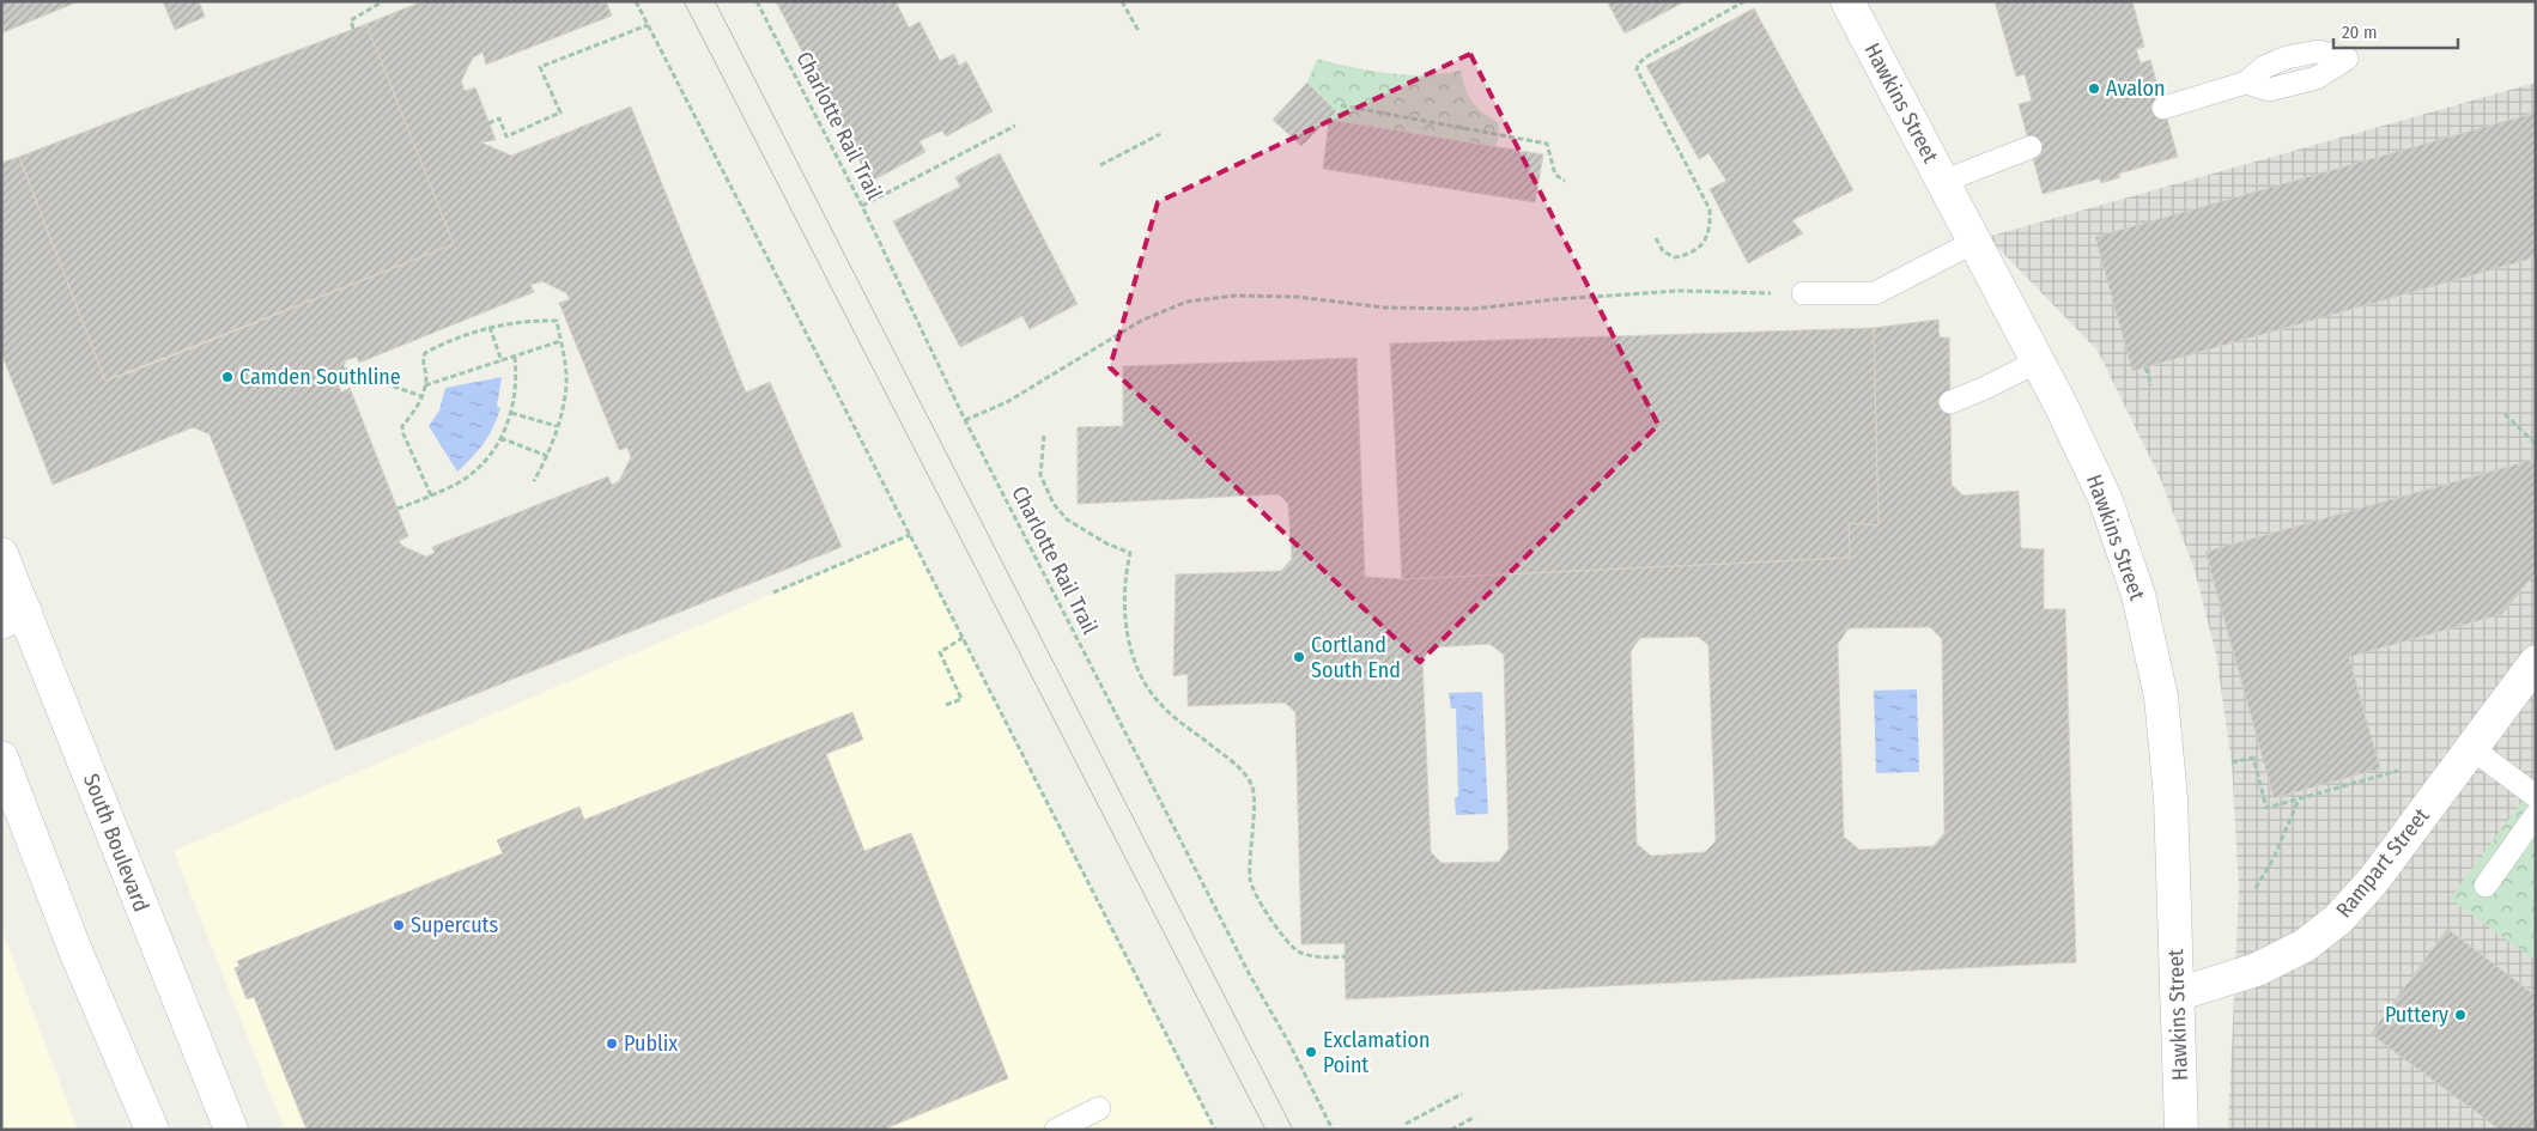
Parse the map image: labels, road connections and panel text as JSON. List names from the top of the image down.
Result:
{
  "streets": {
    "street": ["Hawkins Street", "South Boulevard", "Rampart Street"],
    "path": ["Charlotte Rail Trail"]
  },
  "crossings": [
    ["Hawkins Street", "Rampart Street"]
  ],
  "places": [
    "Avalon",
    "Camden Southline",
    "Cortland South End",
    "Supercuts",
    "Puttery",
    "Publix",
    "Exclamation Point"
  ],
  "scale_bar": "20 m"
}
